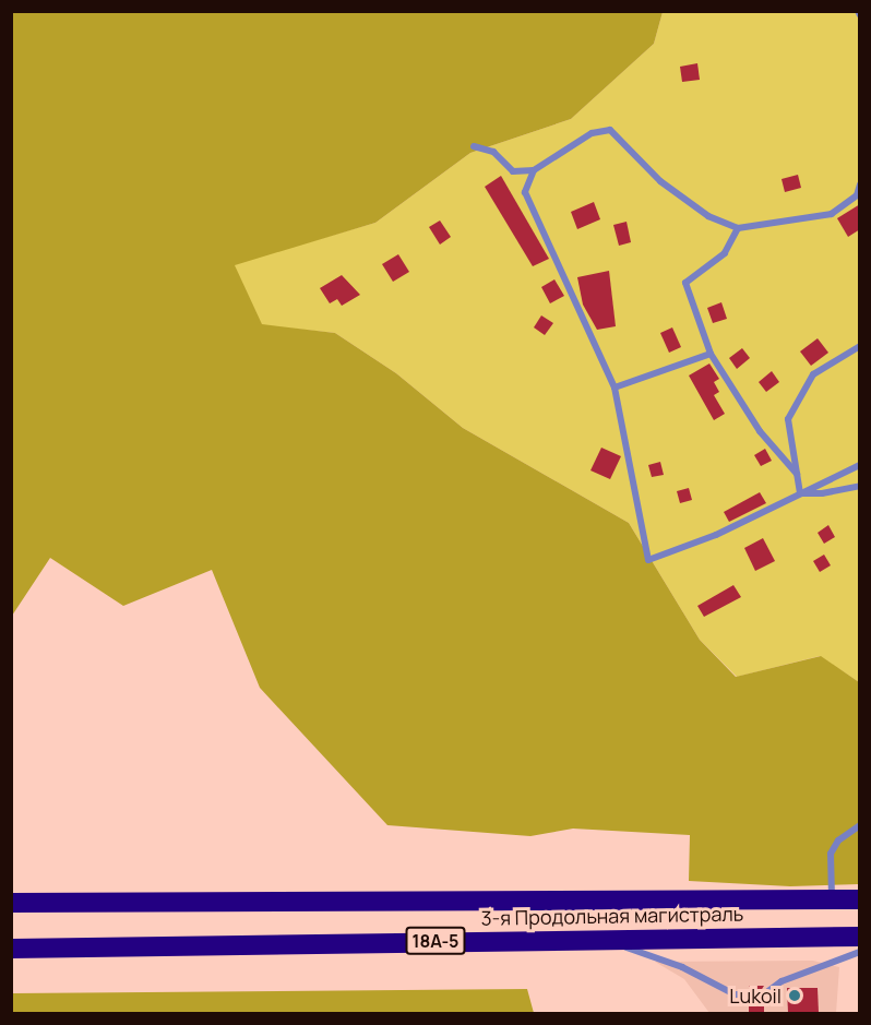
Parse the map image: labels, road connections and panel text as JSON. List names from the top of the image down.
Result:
{
  "streets": {
    "highway": ["3-я Продольная магистраль", "18А-5"]
  },
  "places": ["Lukoil"]
}
